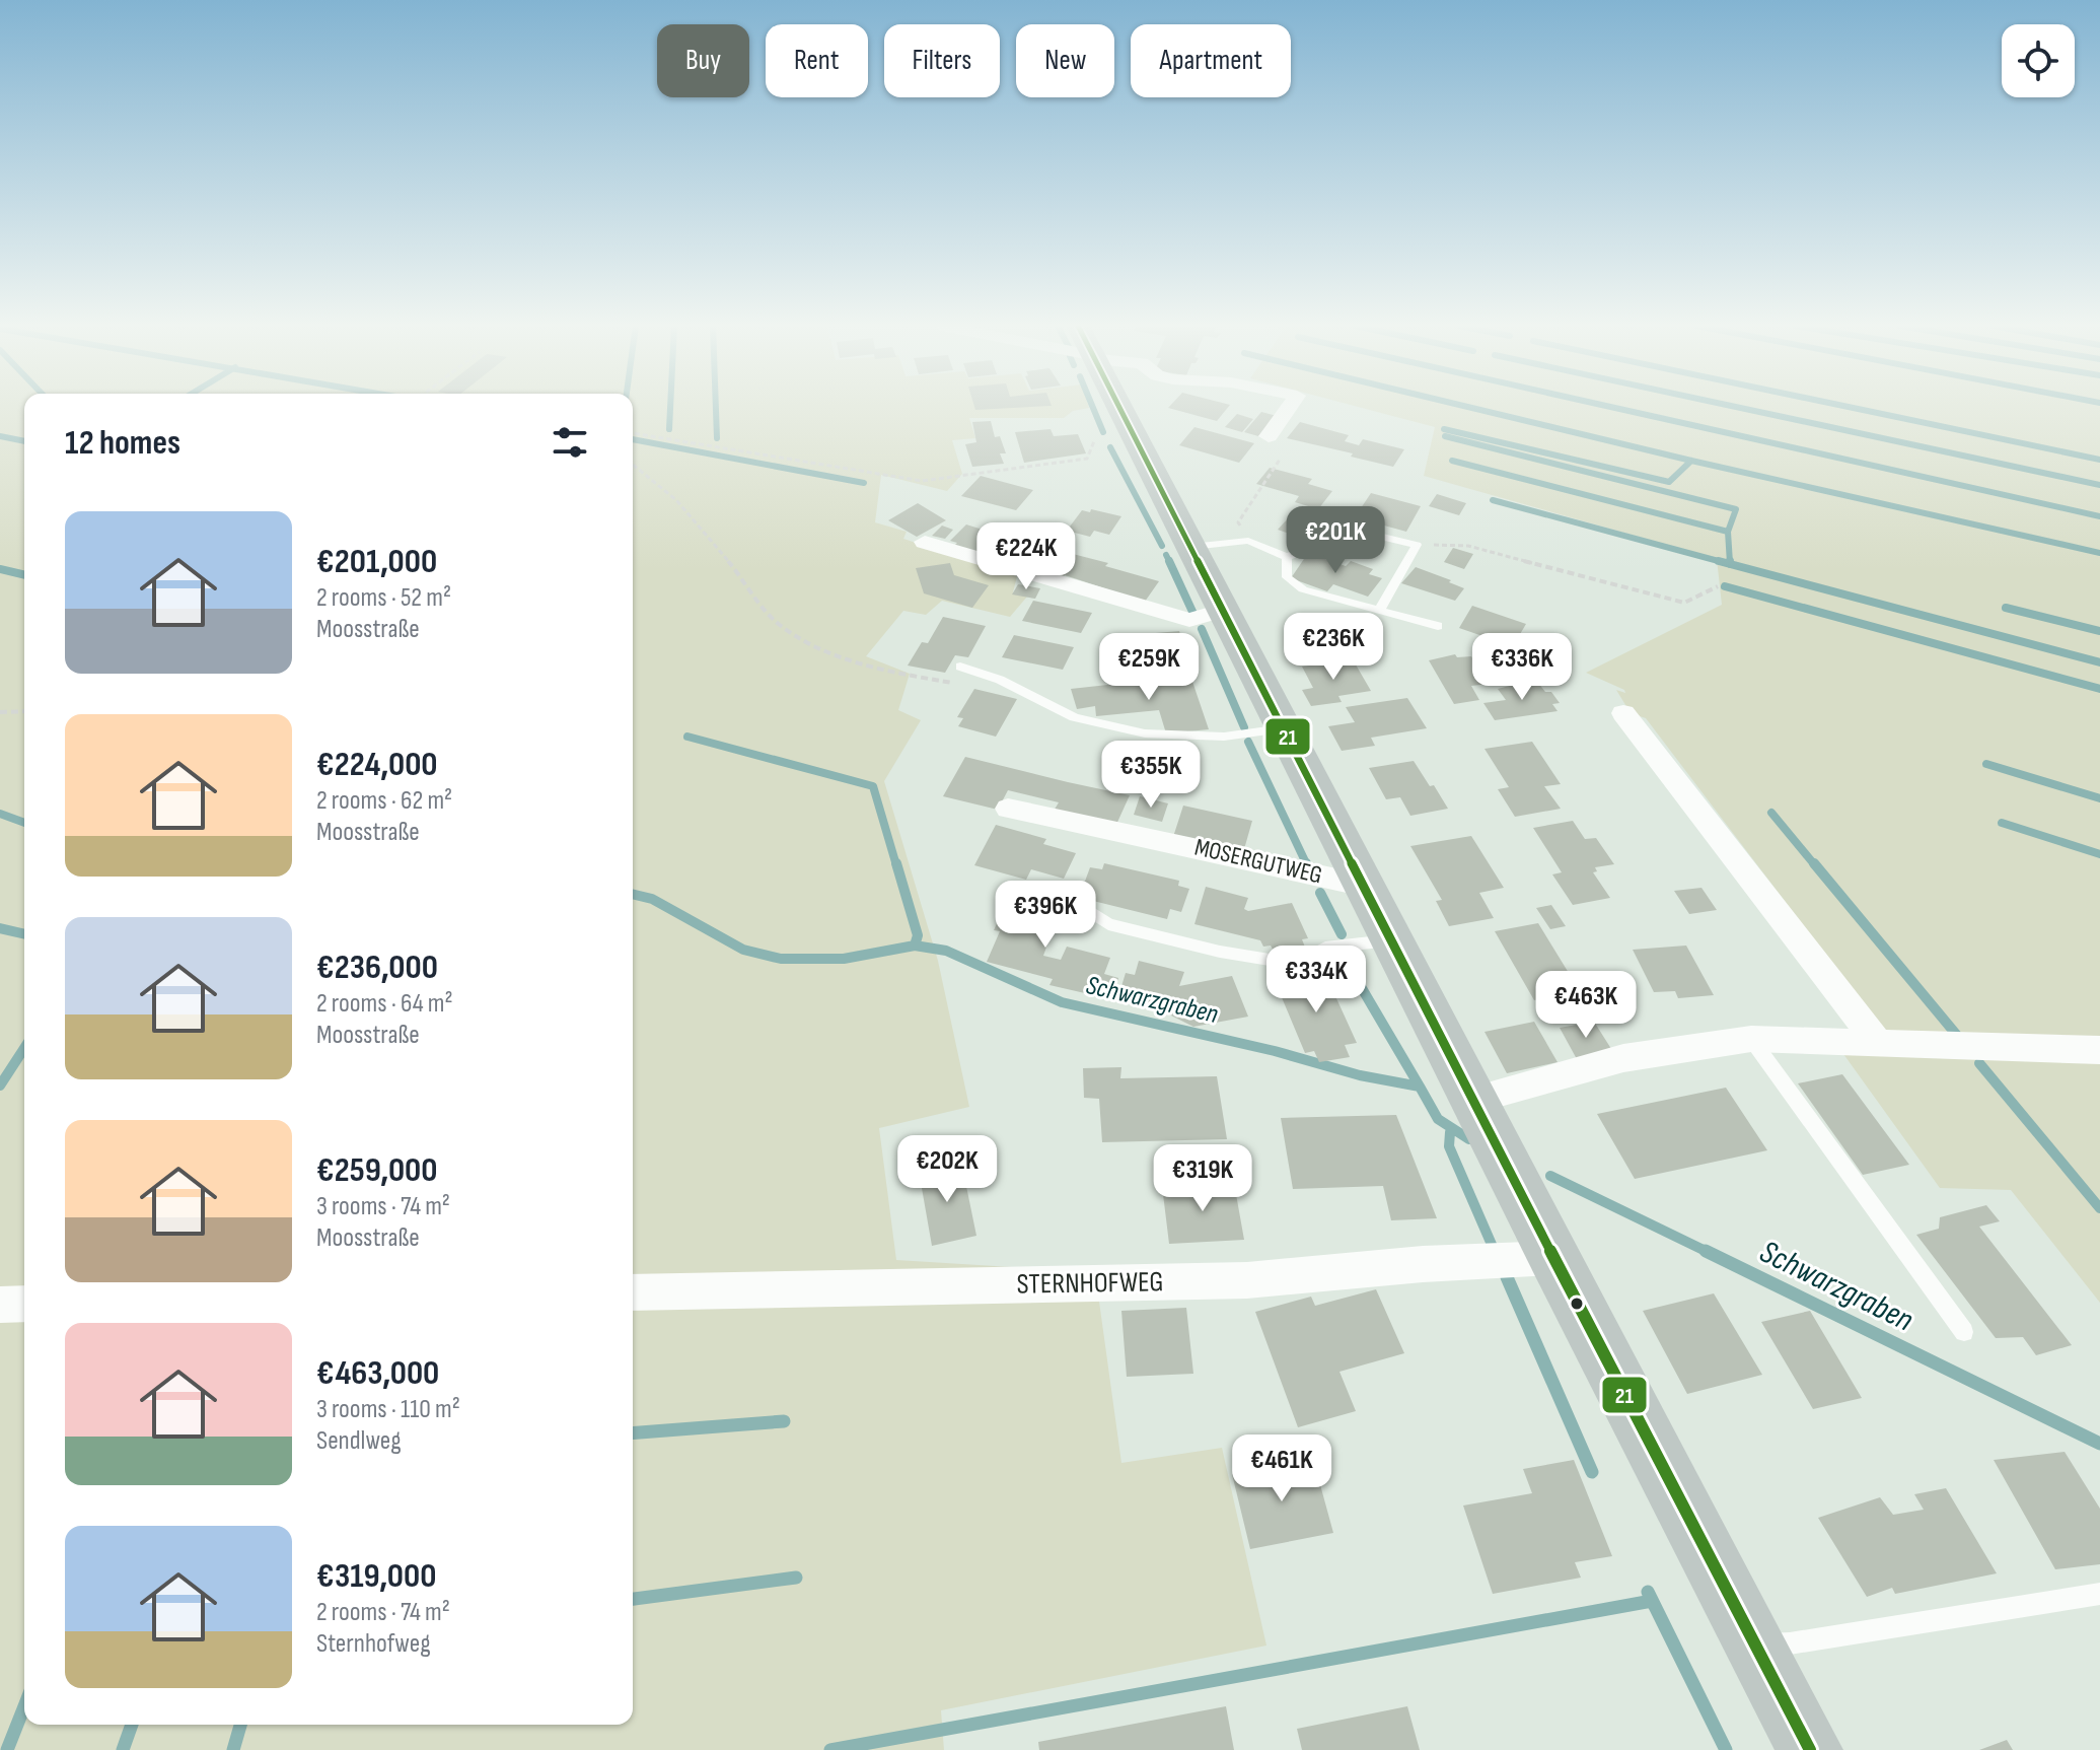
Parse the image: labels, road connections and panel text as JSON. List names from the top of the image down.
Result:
{
  "streets": {
    "street": ["MOSERGUTWEG", "STERNHOFWEG"]
  },
  "water": ["Schwarzgraben"],
  "lines": ["transit line 21"],
  "page": {
    "chip": [
      "Buy",
      "Rent",
      "Filters",
      "New",
      "Apartment"
    ],
    "heading": "12 homes",
    "list": [
      {
        "name": "€201,000",
        "note": "2 rooms · 52 m² · Moosstraße"
      },
      {
        "name": "€224,000",
        "note": "2 rooms · 62 m² · Moosstraße"
      },
      {
        "name": "€236,000",
        "note": "2 rooms · 64 m² · Moosstraße"
      },
      {
        "name": "€259,000",
        "note": "3 rooms · 74 m² · Moosstraße"
      },
      {
        "name": "€463,000",
        "note": "3 rooms · 110 m² · Sendlweg"
      },
      {
        "name": "€319,000",
        "note": "2 rooms · 74 m² · Sternhofweg"
      }
    ],
    "price": [
      "€201K",
      "€224K",
      "€236K",
      "€259K",
      "€336K",
      "€355K",
      "€396K",
      "€334K",
      "€463K",
      "€202K",
      "€319K",
      "€461K"
    ]
  }
}
